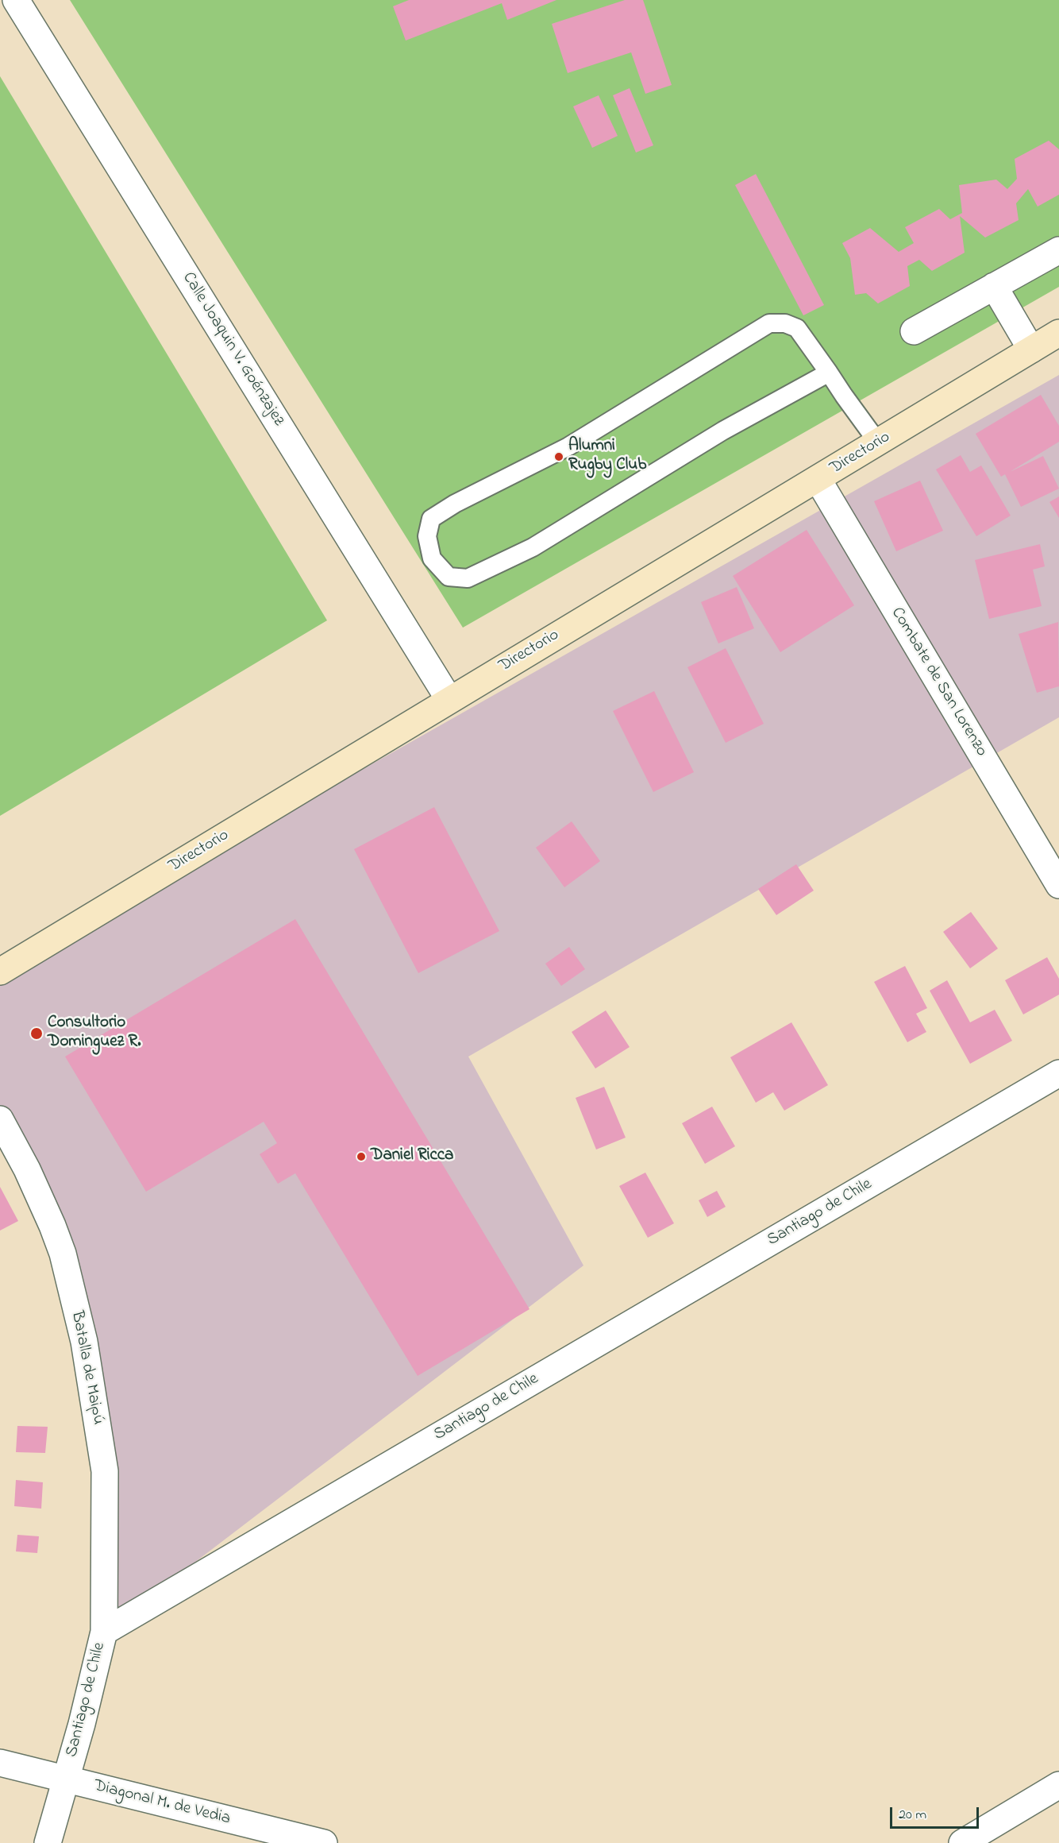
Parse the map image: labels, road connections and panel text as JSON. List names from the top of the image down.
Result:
{
  "streets": {
    "main road": ["Directorio"],
    "street": [
      "Calle Joaquin V. Goénzajez",
      "Combate de San Lorenzo",
      "Santiago de Chile",
      "Batalla de Maipú",
      "Diagonal M. de Vedia"
    ]
  },
  "crossings": [
    ["Calle Joaquin V. Goénzajez", "Directorio"],
    ["Directorio", "Combate de San Lorenzo"],
    ["Santiago de Chile", "Batalla de Maipú"],
    ["Santiago de Chile", "Diagonal M. de Vedia"]
  ],
  "places": ["Alumni Rugby Club", "Consultorio Dominguez R.", "Daniel Ricca"],
  "scale_bar": "20 m"
}
